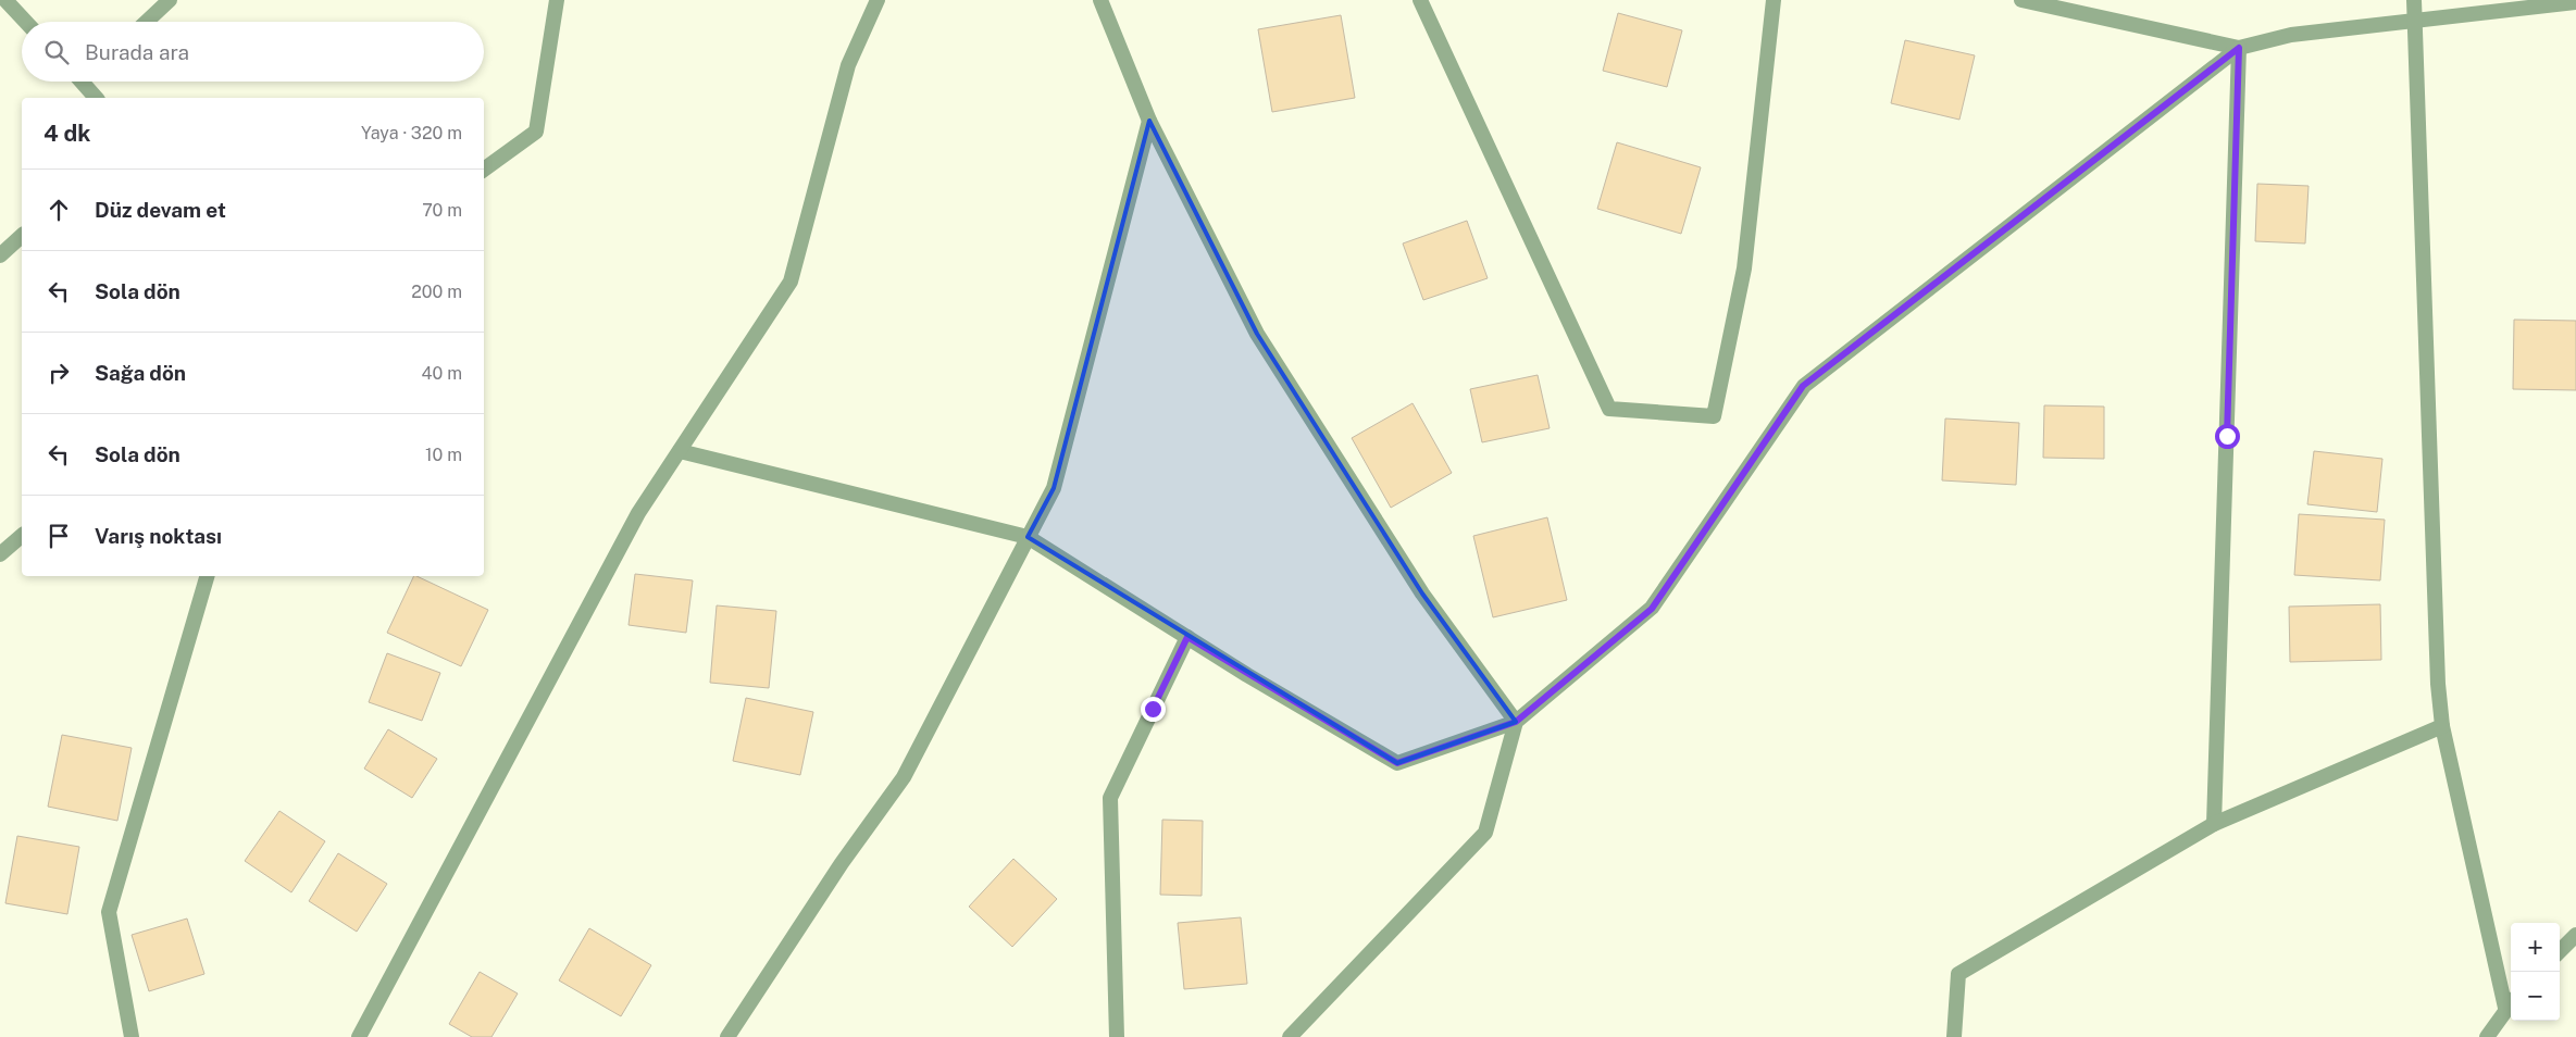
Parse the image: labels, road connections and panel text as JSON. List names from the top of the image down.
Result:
{
  "page": {
    "search": "Burada ara",
    "heading": ["4 dk", "Yaya · 320 m"],
    "list": [
      ["Düz devam et", "70 m"],
      ["Sola dön", "200 m"],
      ["Sağa dön", "40 m"],
      ["Sola dön", "10 m"],
      "Varış noktası"
    ],
    "map_buttons": ["+", "−"]
  }
}
